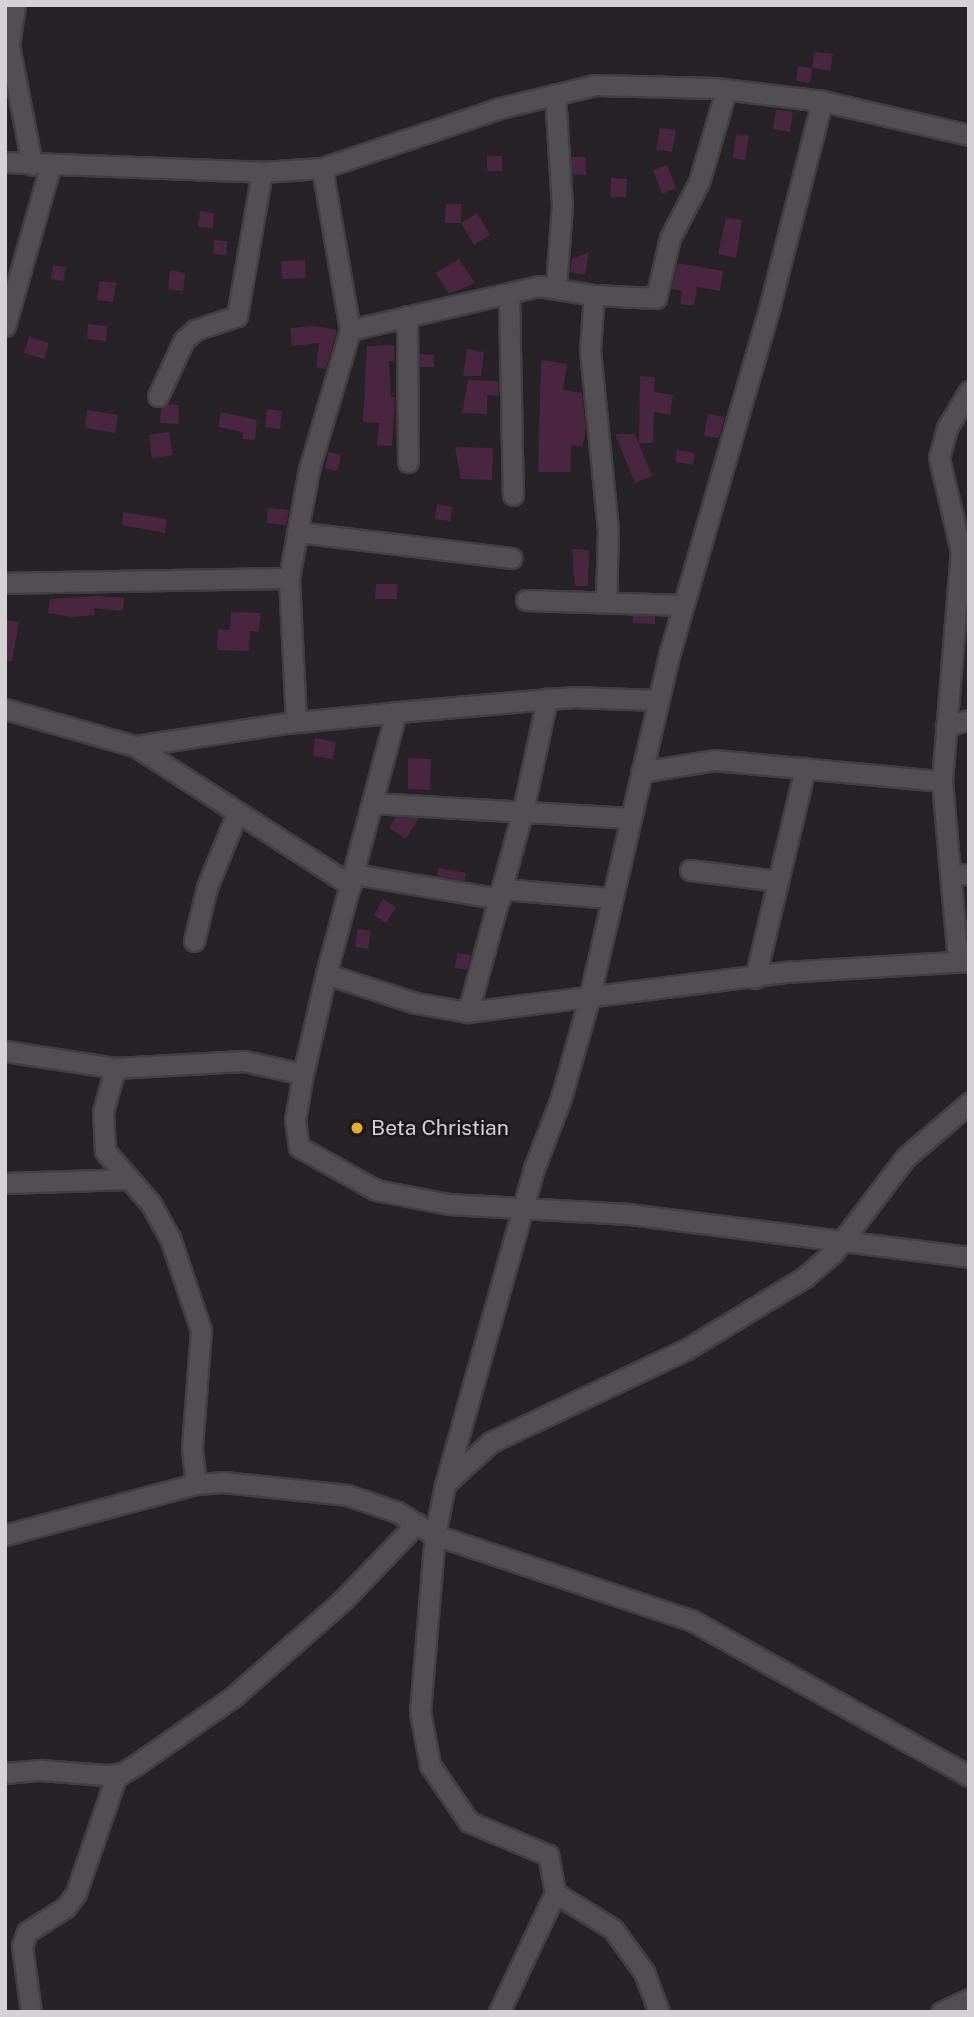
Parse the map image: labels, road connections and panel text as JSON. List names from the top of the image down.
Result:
{
  "places": ["Beta Christian"]
}
